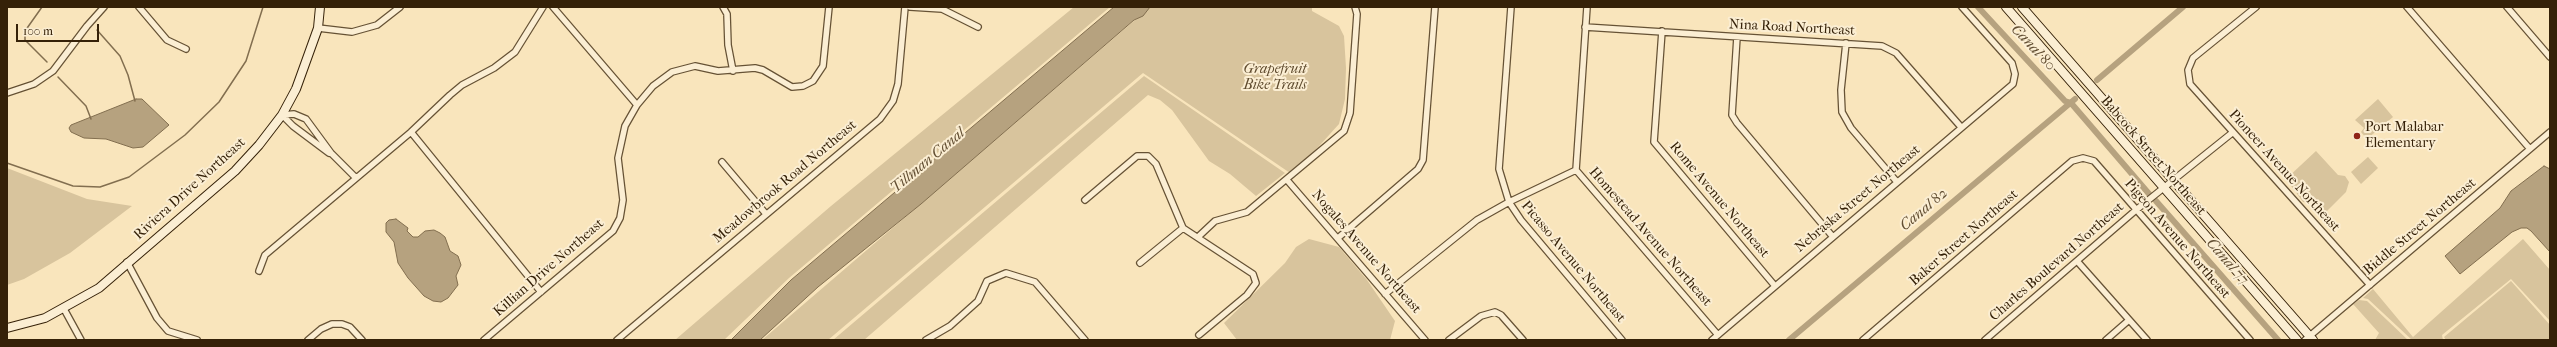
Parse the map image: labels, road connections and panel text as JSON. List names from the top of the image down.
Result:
{
  "streets": {
    "main road": ["Babcock Street Northeast", "Riviera Drive Northeast"],
    "street": [
      "Nina Road Northeast",
      "Pioneer Avenue Northeast",
      "Meadowbrook Road Northeast",
      "Nebraska Street Northeast",
      "Rome Avenue Northeast",
      "Biddle Street Northeast",
      "Homestead Avenue Northeast",
      "Baker Street Northeast",
      "Pigeon Avenue Northeast",
      "Nogales Avenue Northeast",
      "Picasso Avenue Northeast",
      "Charles Boulevard Northeast",
      "Killian Drive Northeast"
    ]
  },
  "crossings": [
    ["Nina Road Northeast", "Nebraska Street Northeast"],
    ["Nina Road Northeast", "Rome Avenue Northeast"],
    ["Nina Road Northeast", "Homestead Avenue Northeast"],
    ["Babcock Street Northeast", "Biddle Street Northeast"],
    ["Babcock Street Northeast", "Charles Boulevard Northeast"],
    ["Pioneer Avenue Northeast", "Biddle Street Northeast"],
    ["Pioneer Avenue Northeast", "Charles Boulevard Northeast"],
    ["Nebraska Street Northeast", "Rome Avenue Northeast"],
    ["Nebraska Street Northeast", "Homestead Avenue Northeast"],
    ["Baker Street Northeast", "Pigeon Avenue Northeast"],
    ["Pigeon Avenue Northeast", "Charles Boulevard Northeast"]
  ],
  "water": [
    "Canal 80",
    "Tillman Canal",
    "Canal 82",
    "Canal 77"
  ],
  "parks": ["Grapefruit Bike Trails"],
  "places": ["Port Malabar Elementary"],
  "scale_bar": "100 m"
}
